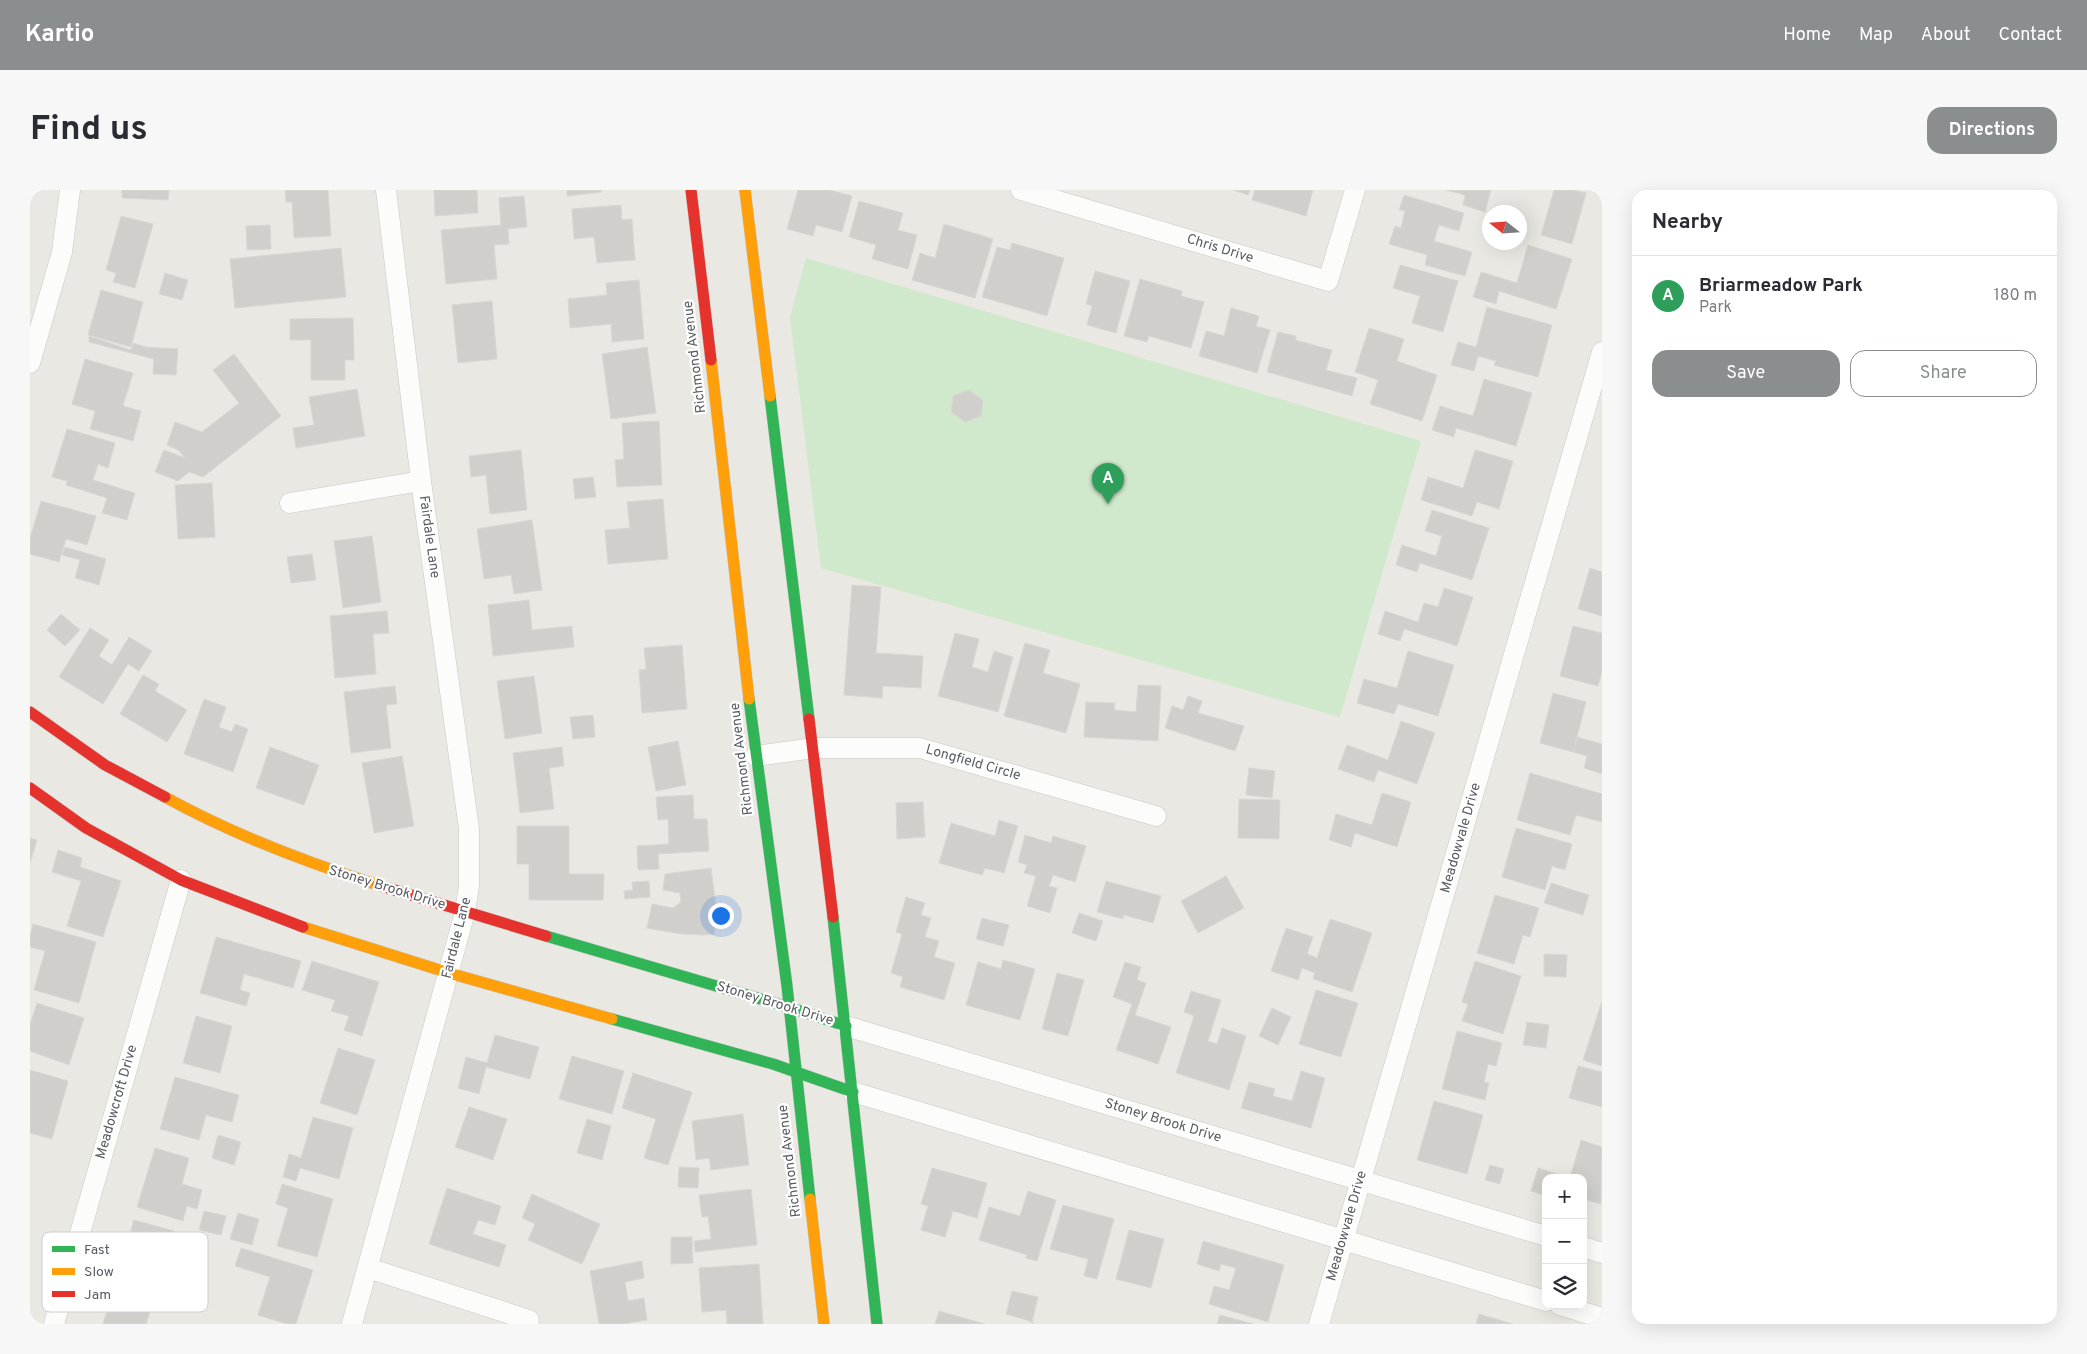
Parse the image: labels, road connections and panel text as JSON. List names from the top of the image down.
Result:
{
  "streets": {
    "main road": ["Richmond Avenue", "Stoney Brook Drive"],
    "street": [
      "Chris Drive",
      "Fairdale Lane",
      "Longfield Circle",
      "Meadowvale Drive",
      "Meadowcroft Drive"
    ]
  },
  "crossings": [
    ["Richmond Avenue", "Longfield Circle"],
    ["Richmond Avenue", "Stoney Brook Drive"],
    ["Fairdale Lane", "Stoney Brook Drive"],
    ["Meadowvale Drive", "Stoney Brook Drive"]
  ],
  "legend": ["Fast", "Slow", "Jam"],
  "north": "left",
  "page": {
    "header": "Kartio",
    "nav": [
      "Home",
      "Map",
      "About",
      "Contact"
    ],
    "buttons": [
      "Directions",
      ["Save", "Share"]
    ],
    "title": "Find us",
    "heading": "Nearby",
    "list": [
      {
        "mark": "A",
        "name": "Briarmeadow Park",
        "note": "Park",
        "value": "180 m"
      }
    ],
    "pins": "A",
    "map_buttons": ["+", "−"]
  }
}
